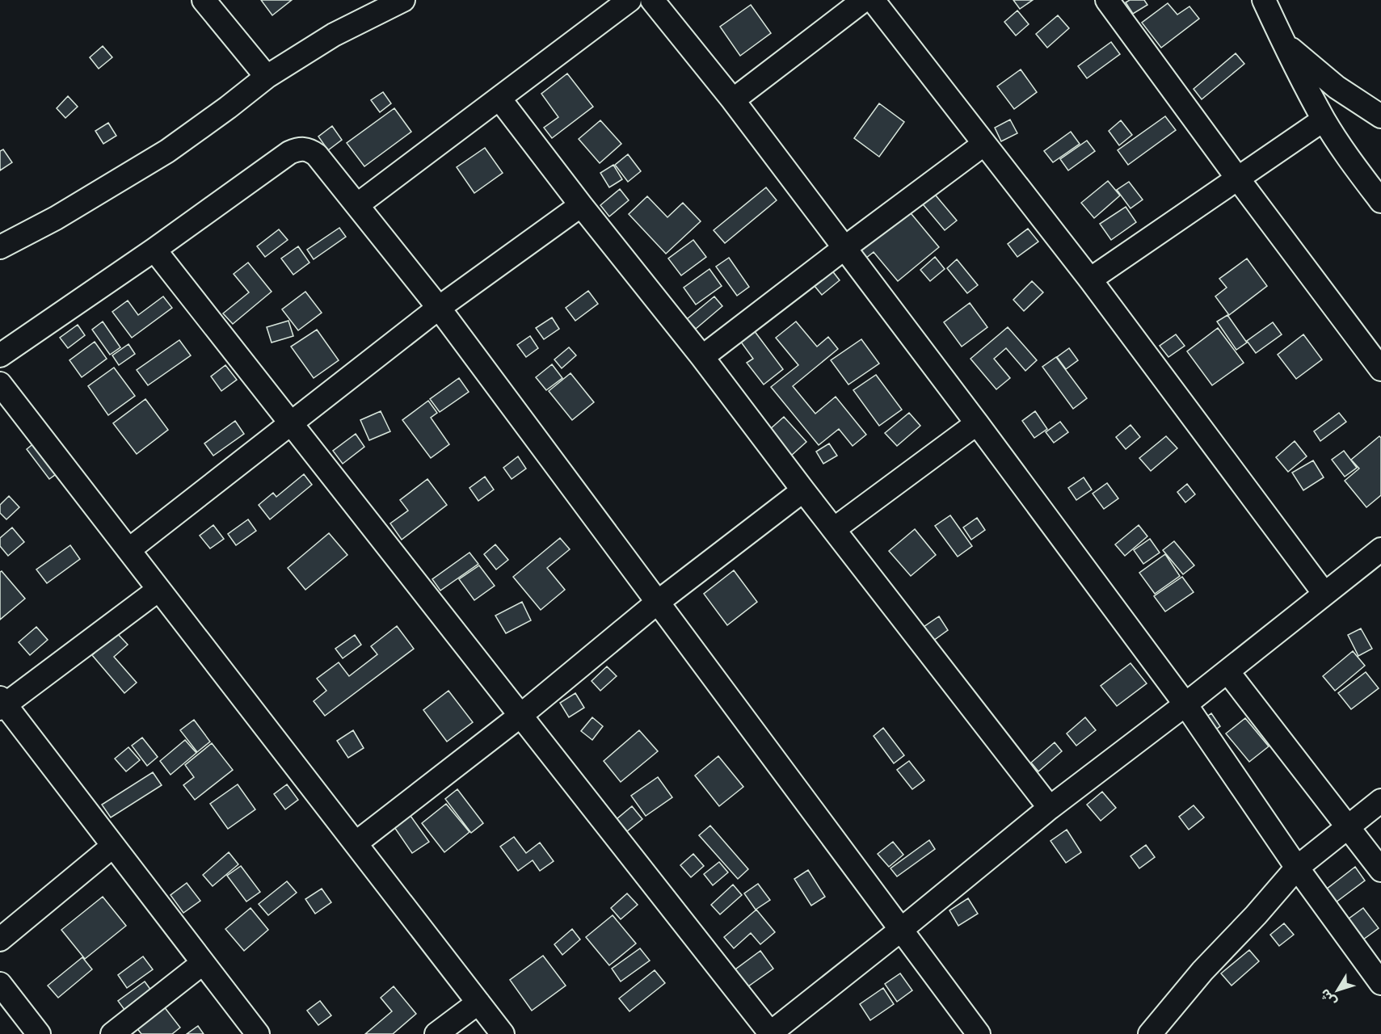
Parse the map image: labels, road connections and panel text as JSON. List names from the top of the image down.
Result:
{
  "north": "bottom left"
}
